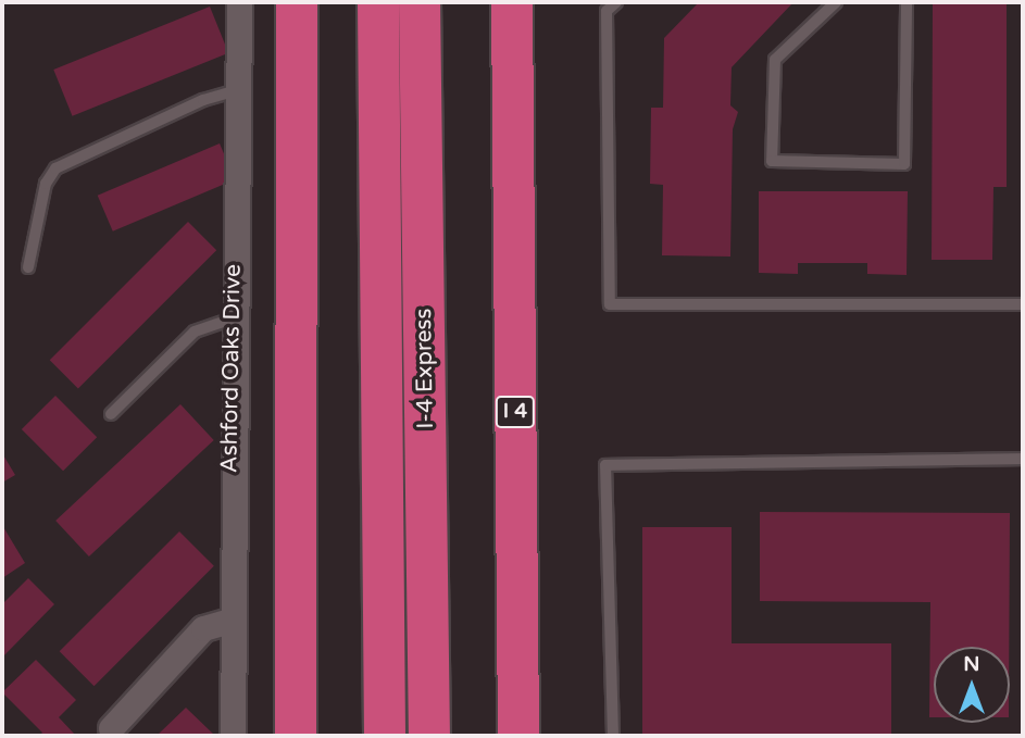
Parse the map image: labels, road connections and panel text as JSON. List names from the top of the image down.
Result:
{
  "streets": {
    "highway": ["I-4 Express", "I 4"],
    "street": ["Ashford Oaks Drive"]
  },
  "north": "top"
}
